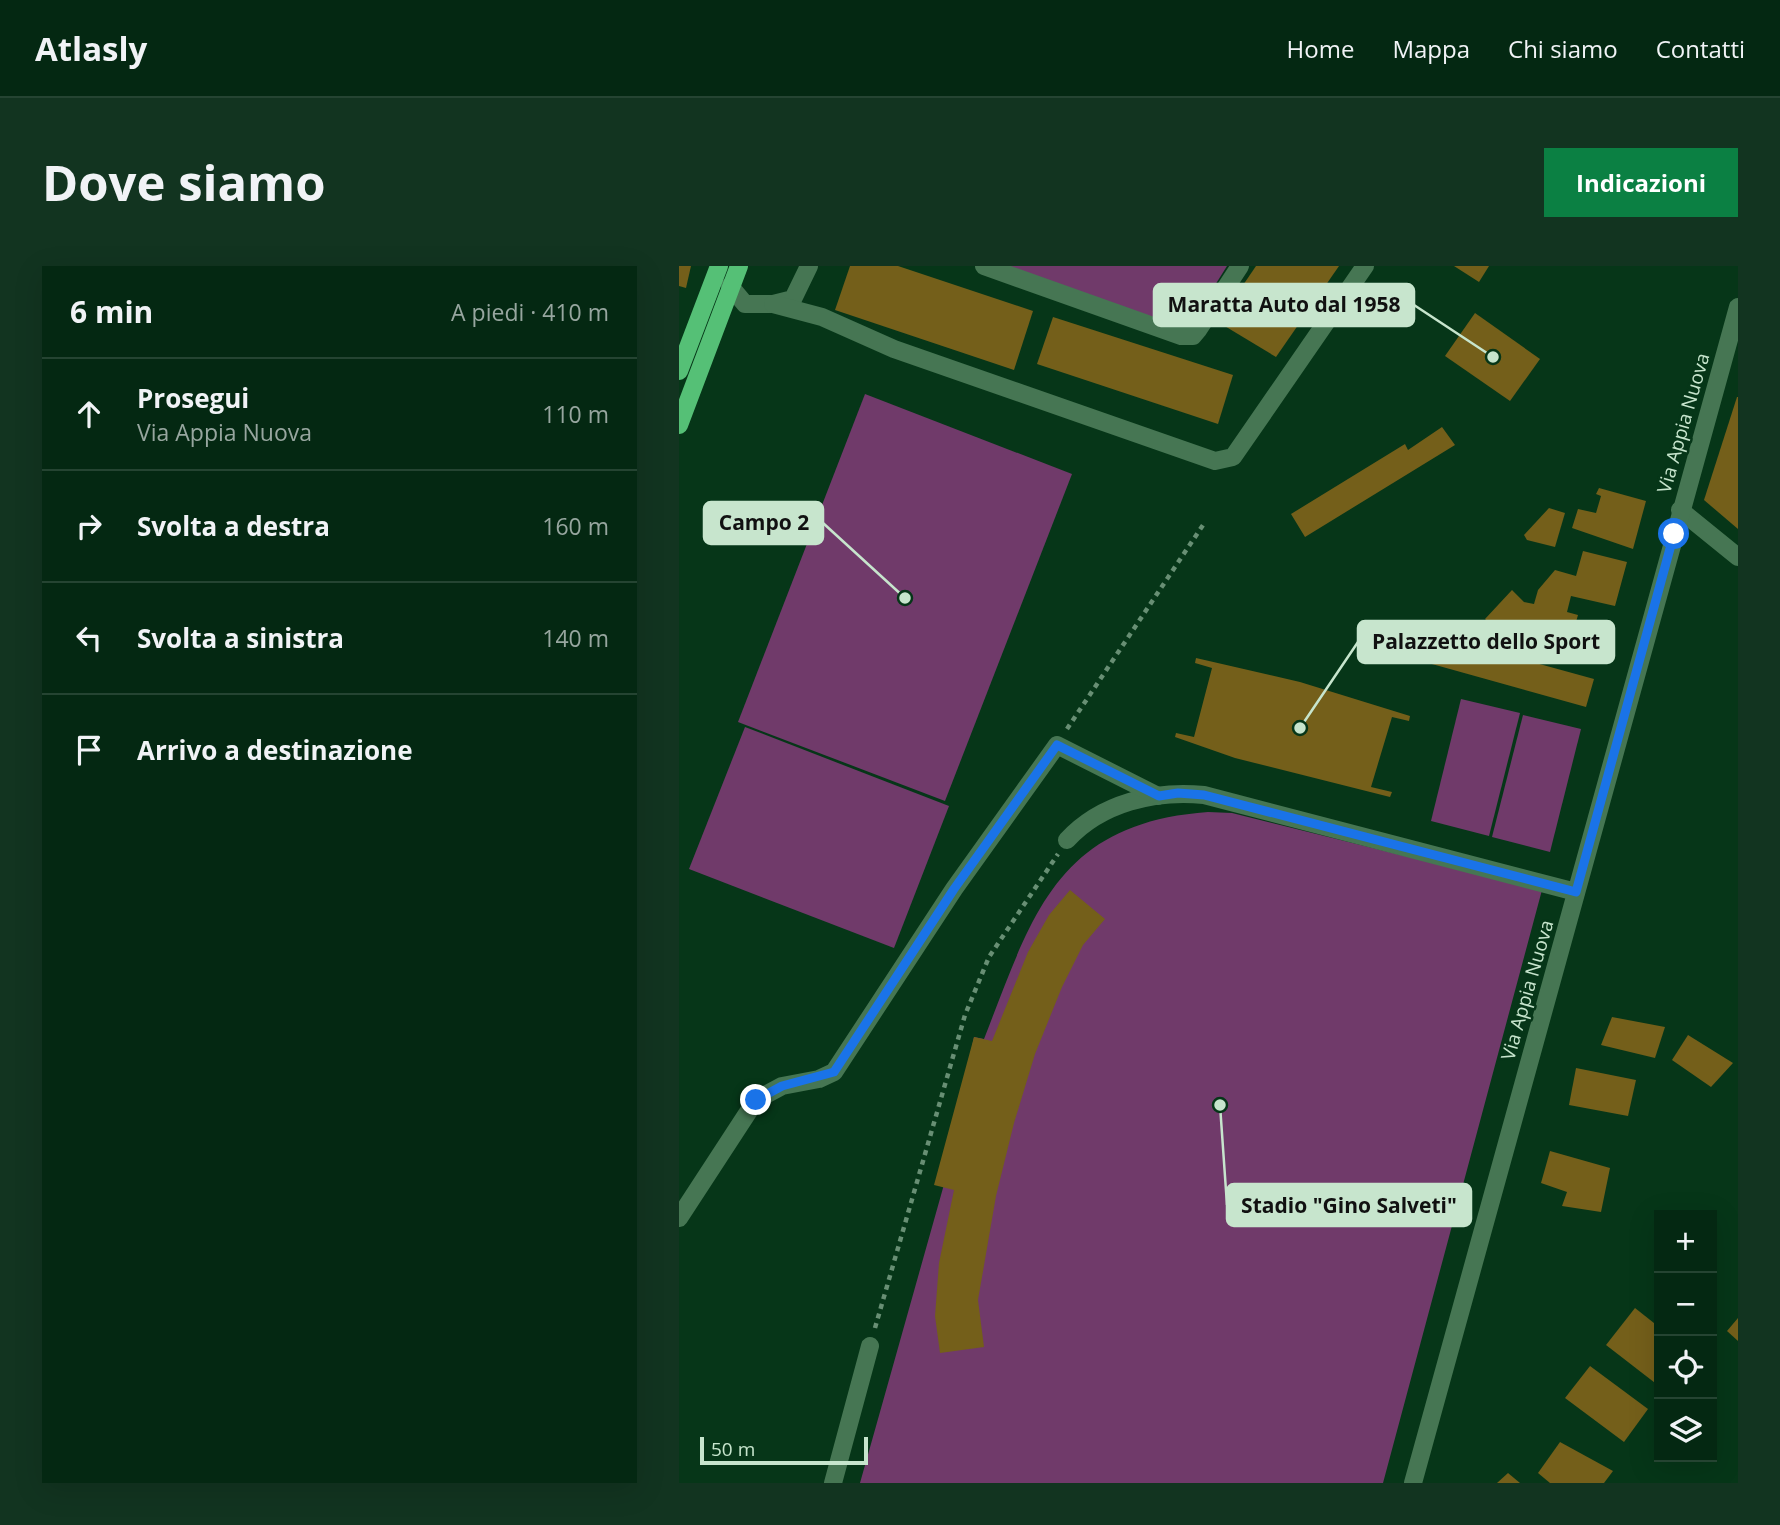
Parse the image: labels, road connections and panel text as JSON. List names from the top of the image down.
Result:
{
  "streets": {
    "street": ["Via Appia Nuova"]
  },
  "places": [
    "Maratta Auto dal 1958",
    "Campo 2",
    "Palazzetto dello Sport",
    "Stadio \"Gino Salveti\""
  ],
  "scale_bar": "50 m",
  "page": {
    "header": "Atlasly",
    "nav": [
      "Home",
      "Mappa",
      "Chi siamo",
      "Contatti"
    ],
    "buttons": "Indicazioni",
    "title": "Dove siamo",
    "heading": ["6 min", "A piedi · 410 m"],
    "list": [
      ["Prosegui", "Via Appia Nuova", "110 m"],
      ["Svolta a destra", "160 m"],
      ["Svolta a sinistra", "140 m"],
      "Arrivo a destinazione"
    ],
    "map_buttons": ["+", "−"],
    "scale": "50 m"
  }
}
